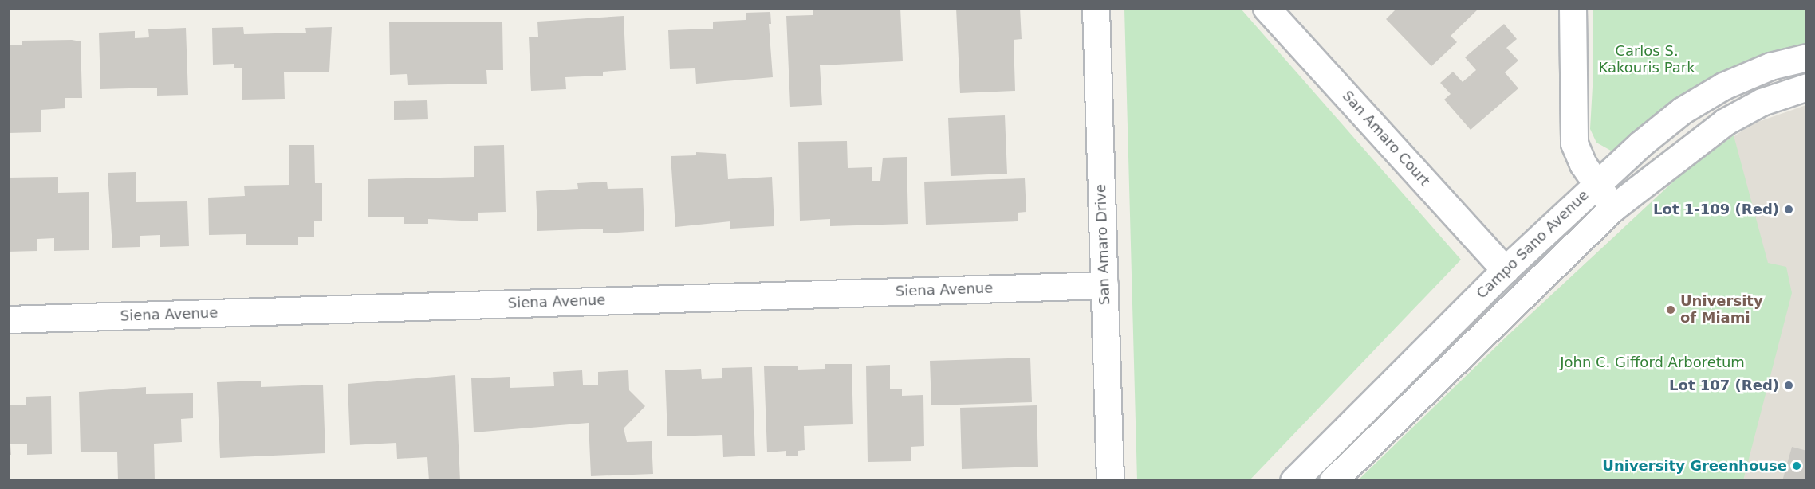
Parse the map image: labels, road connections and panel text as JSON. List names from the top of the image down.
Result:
{
  "streets": {
    "street": [
      "San Amaro Court",
      "San Amaro Drive",
      "Campo Sano Avenue",
      "Siena Avenue"
    ]
  },
  "crossings": [
    ["San Amaro Court", "Campo Sano Avenue"],
    ["San Amaro Drive", "Siena Avenue"]
  ],
  "parks": ["Carlos S. Kakouris Park", "John C. Gifford Arboretum"],
  "places": [
    "Lot 1-109 (Red)",
    "University of Miami",
    "Lot 107 (Red)",
    "University Greenhouse"
  ]
}
